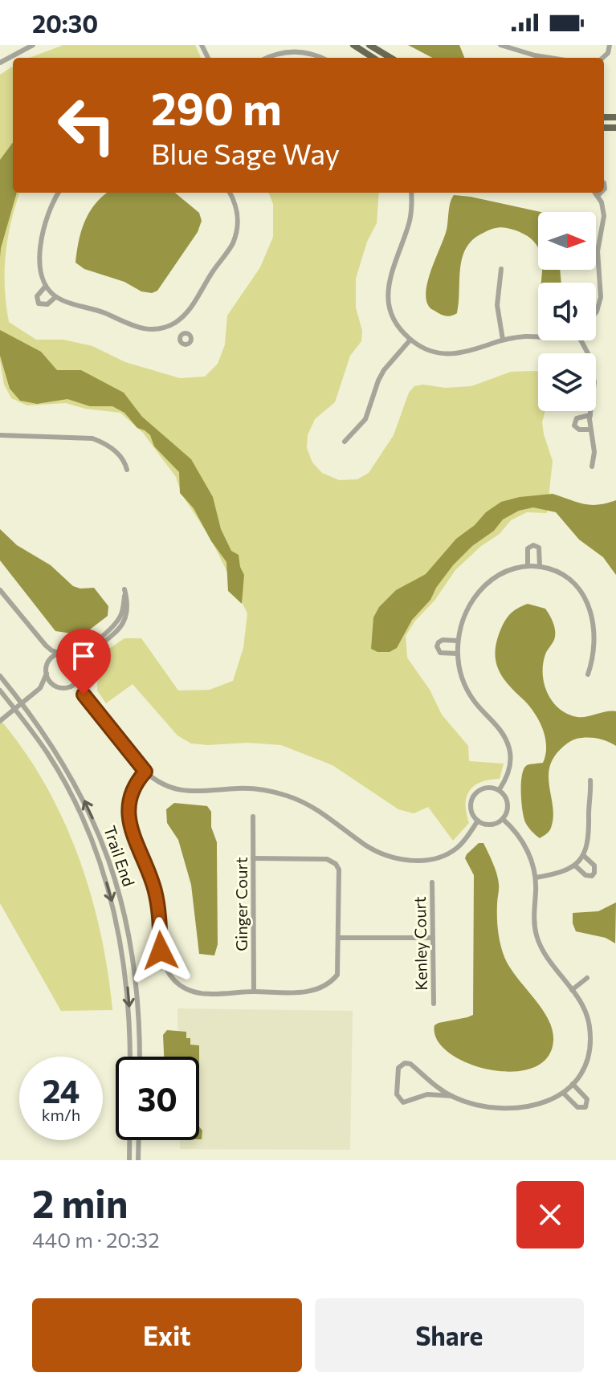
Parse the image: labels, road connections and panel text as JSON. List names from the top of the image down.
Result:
{
  "streets": {
    "street": ["Trail End", "Ginger Court", "Kenley Court"]
  },
  "north": "right",
  "page": {
    "status": "20:30",
    "turn": ["290 m", "Blue Sage Way"],
    "speed": "24 km/h",
    "limit": "30",
    "heading": ["2 min", "440 m · 20:32"],
    "buttons": ["Exit", "Share"]
  }
}
